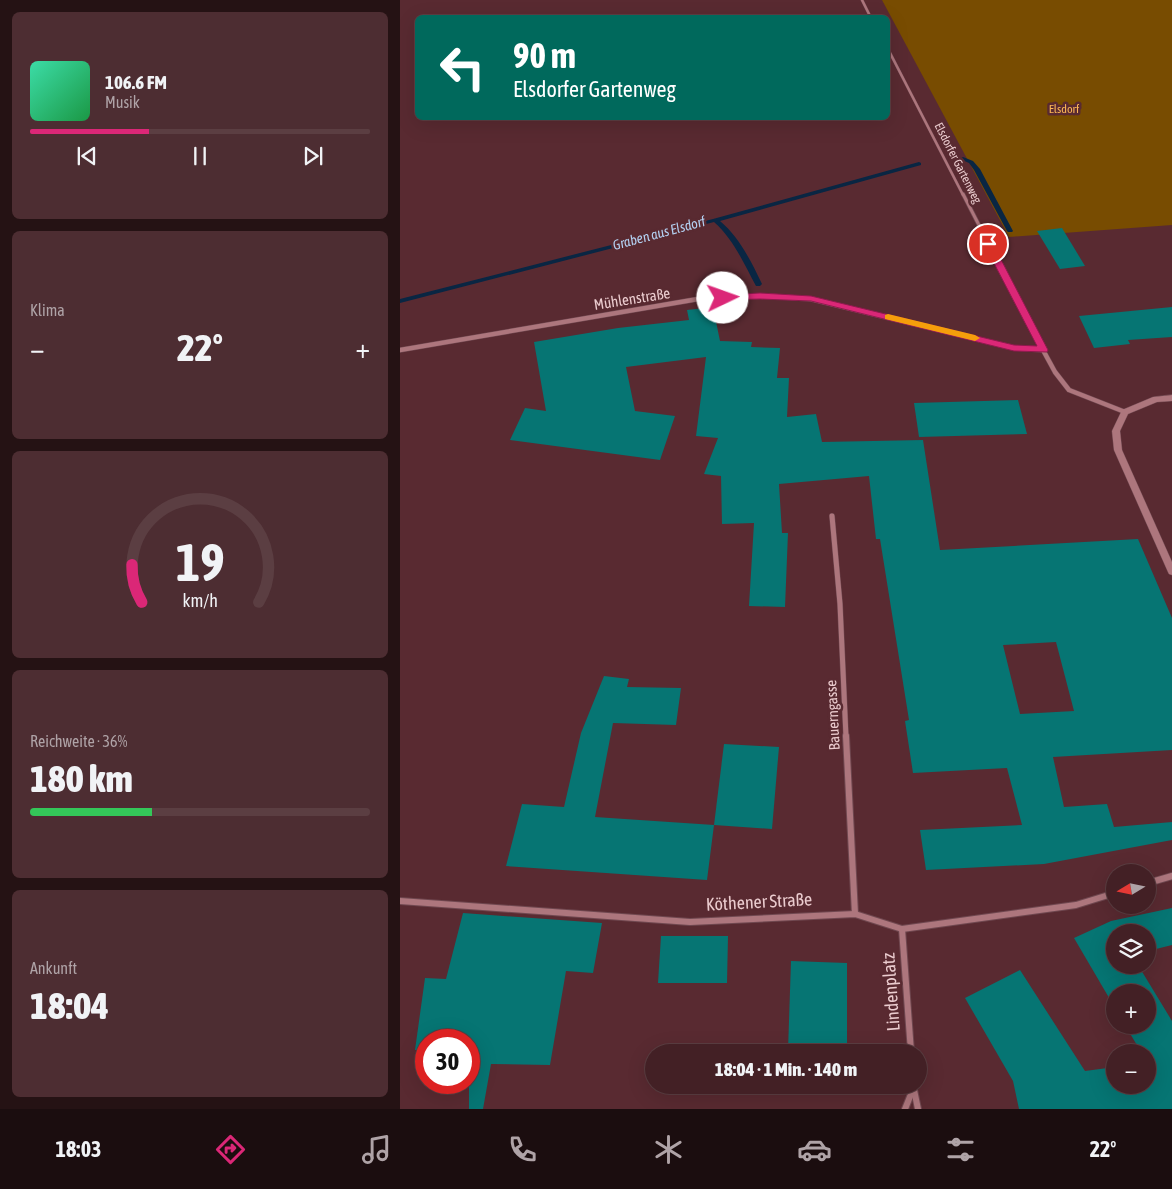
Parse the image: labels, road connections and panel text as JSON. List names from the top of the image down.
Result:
{
  "streets": {
    "street": [
      "Elsdorfer Gartenweg",
      "Mühlenstraße",
      "Bauerngasse",
      "Köthener Straße",
      "Lindenplatz"
    ]
  },
  "crossings": [
    ["Elsdorfer Gartenweg", "Mühlenstraße"],
    ["Bauerngasse", "Köthener Straße"],
    ["Köthener Straße", "Lindenplatz"]
  ],
  "water": ["Graben aus Elsdorf"],
  "parks": ["Elsdorf"],
  "north": "left",
  "page": {
    "turn": ["90 m", "Elsdorfer Gartenweg"],
    "song": ["106.6 FM", "Musik"],
    "tile": [
      "Klima",
      ["Reichweite · 36%", "180 km"],
      ["Ankunft", "18:04"]
    ],
    "heat": ["−", "22°", "+"],
    "map_buttons": ["+", "−"],
    "limit": "30",
    "trip": "18:04 · 1 Min. · 140 m",
    "tabs": ["18:03", "22°"],
    "gauge": ["19", "km/h"]
  }
}
